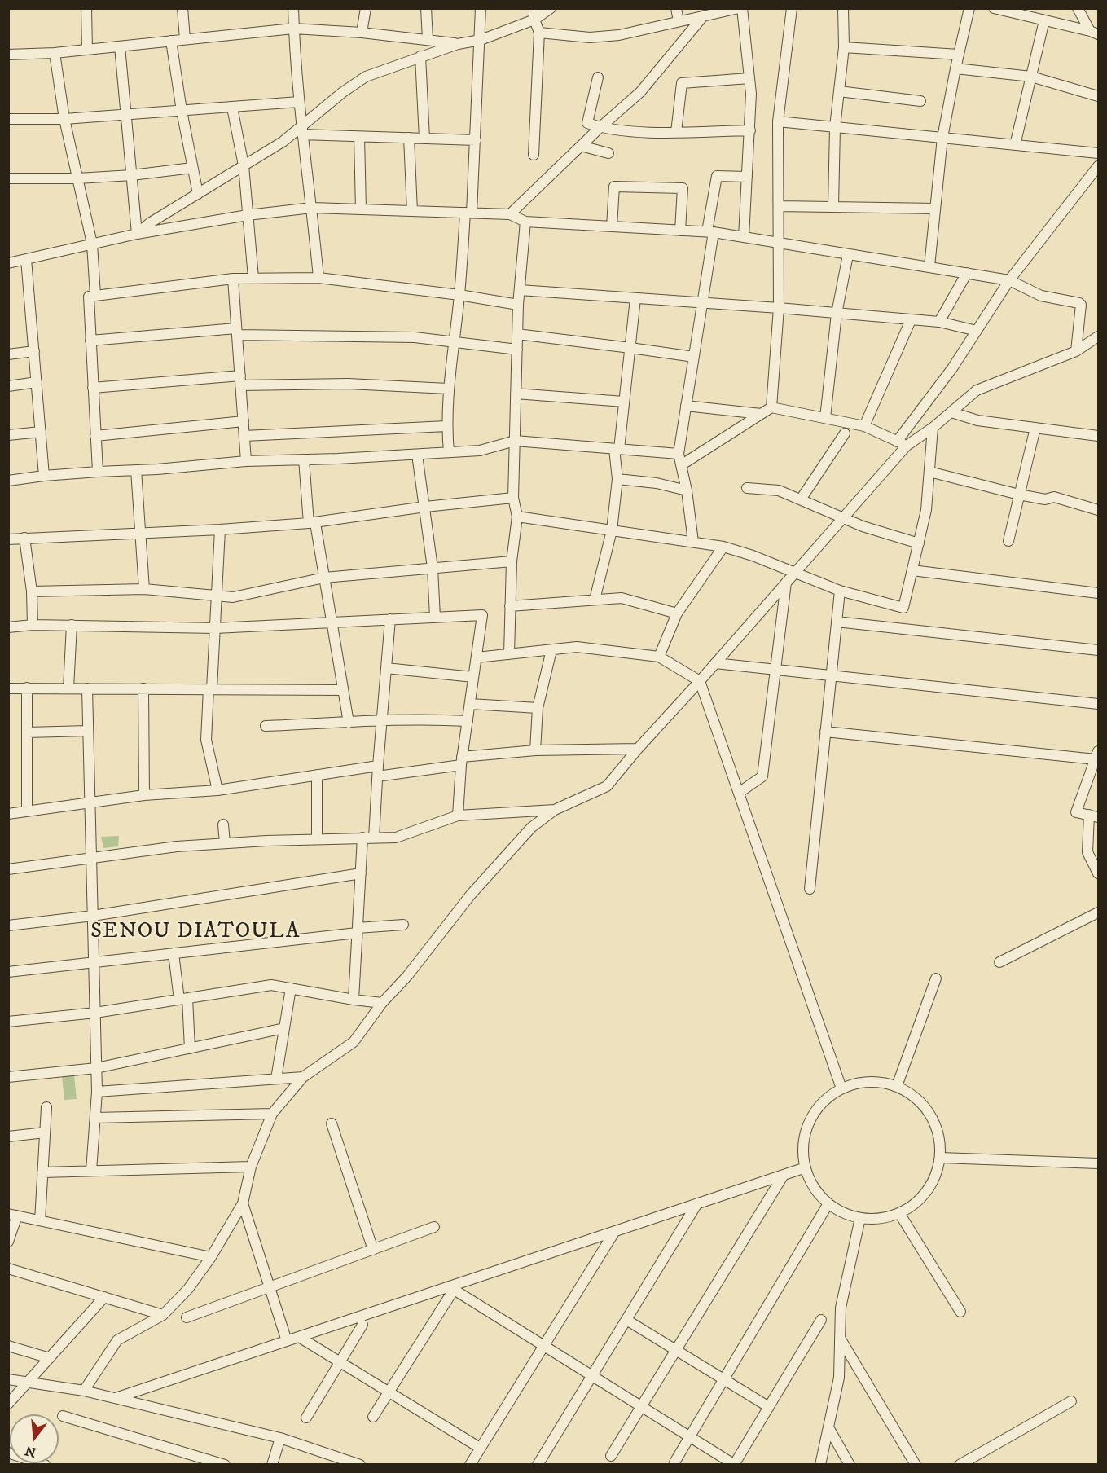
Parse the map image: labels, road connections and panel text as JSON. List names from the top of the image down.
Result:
{
  "districts": ["SENOU DIATOULA"],
  "north": "bottom"
}
